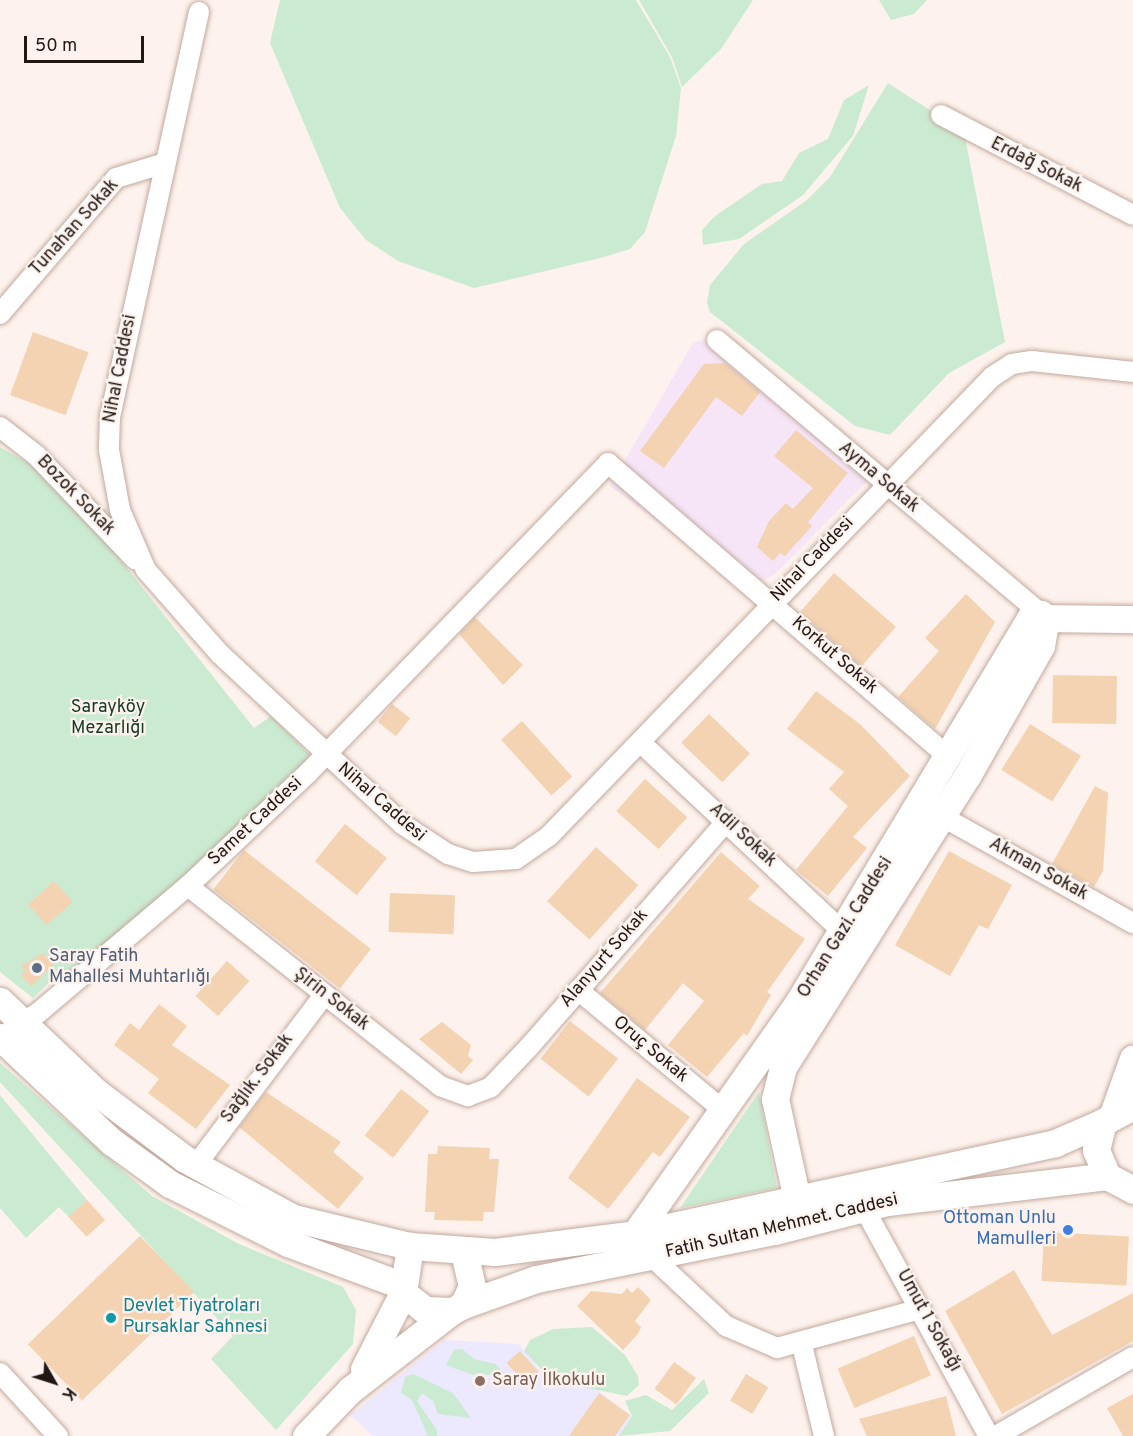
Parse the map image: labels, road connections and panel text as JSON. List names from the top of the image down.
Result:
{
  "streets": {
    "street": [
      "Erdağ Sokak",
      "Tunahan Sokak",
      "Nihal Caddesi",
      "Ayma Sokak",
      "Bozok Sokak",
      "Korkut Sokak",
      "Samet Caddesi",
      "Adil Sokak",
      "Akman Sokak",
      "Orhan Gazi. Caddesi",
      "Alanyurt Sokak",
      "Şirin Sokak",
      "Oruç Sokak",
      "Sağlık. Sokak",
      "Fatih Sultan Mehmet. Caddesi",
      "Umut 1 Sokağı"
    ]
  },
  "crossings": [
    ["Tunahan Sokak", "Nihal Caddesi"],
    ["Nihal Caddesi", "Ayma Sokak"],
    ["Nihal Caddesi", "Bozok Sokak"],
    ["Nihal Caddesi", "Korkut Sokak"],
    ["Nihal Caddesi", "Samet Caddesi"],
    ["Nihal Caddesi", "Adil Sokak"],
    ["Ayma Sokak", "Orhan Gazi. Caddesi"],
    ["Korkut Sokak", "Samet Caddesi"],
    ["Korkut Sokak", "Orhan Gazi. Caddesi"],
    ["Samet Caddesi", "Şirin Sokak"],
    ["Samet Caddesi", "Fatih Sultan Mehmet. Caddesi"],
    ["Adil Sokak", "Orhan Gazi. Caddesi"],
    ["Adil Sokak", "Alanyurt Sokak"],
    ["Akman Sokak", "Orhan Gazi. Caddesi"],
    ["Orhan Gazi. Caddesi", "Oruç Sokak"],
    ["Orhan Gazi. Caddesi", "Fatih Sultan Mehmet. Caddesi"],
    ["Alanyurt Sokak", "Şirin Sokak"],
    ["Alanyurt Sokak", "Oruç Sokak"],
    ["Şirin Sokak", "Sağlık. Sokak"],
    ["Sağlık. Sokak", "Fatih Sultan Mehmet. Caddesi"],
    ["Fatih Sultan Mehmet. Caddesi", "Umut 1 Sokağı"]
  ],
  "parks": ["Sarayköy Mezarlığı"],
  "places": [
    "Saray Fatih Mahallesi Muhtarlığı",
    "Ottoman Unlu Mamulleri",
    "Devlet Tiyatroları Pursaklar Sahnesi",
    "Saray İlkokulu"
  ],
  "scale_bar": "50 m",
  "north": "bottom right"
}
